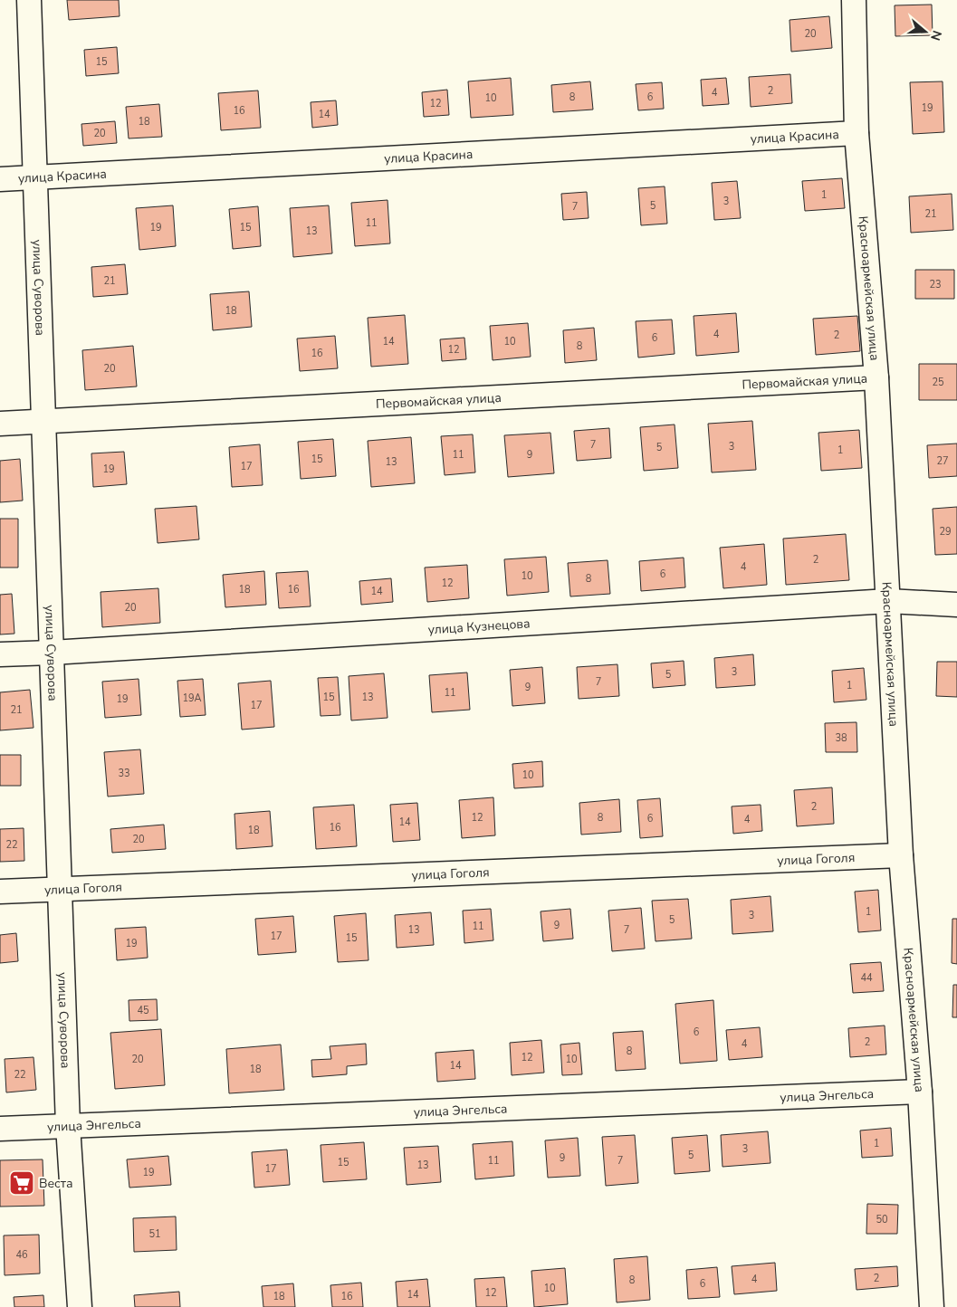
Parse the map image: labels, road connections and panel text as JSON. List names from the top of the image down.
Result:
{
  "streets": {
    "street": [
      "улица Красина",
      "улица Суворова",
      "Красноармейская улица",
      "Первомайская улица",
      "улица Кузнецова",
      "улица Гоголя",
      "улица Энгельса"
    ]
  },
  "crossings": [
    ["улица Красина", "улица Суворова"],
    ["улица Красина", "Красноармейская улица"],
    ["улица Суворова", "Первомайская улица"],
    ["улица Суворова", "улица Кузнецова"],
    ["улица Суворова", "улица Гоголя"],
    ["улица Суворова", "улица Энгельса"],
    ["Красноармейская улица", "Первомайская улица"],
    ["Красноармейская улица", "улица Кузнецова"],
    ["Красноармейская улица", "улица Гоголя"],
    ["Красноармейская улица", "улица Энгельса"]
  ],
  "places": {
    "supermarket": ["Веста"]
  },
  "house_numbers": [
    "20",
    "15",
    "2",
    "4",
    "8",
    "6",
    "10",
    "12",
    "19",
    "16",
    "14",
    "18",
    "20",
    "1",
    "3",
    "5",
    "7",
    "21",
    "11",
    "19",
    "15",
    "13",
    "21",
    "23",
    "18",
    "4",
    "2",
    "6",
    "14",
    "10",
    "8",
    "12",
    "16",
    "20",
    "25",
    "7",
    "3",
    "5",
    "1",
    "11",
    "9",
    "15",
    "27",
    "13",
    "17",
    "19",
    "29",
    "2",
    "4",
    "6",
    "10",
    "8",
    "12",
    "18",
    "16",
    "14",
    "20",
    "3",
    "5",
    "7",
    "1",
    "9",
    "11",
    "15",
    "13",
    "19А",
    "19",
    "17",
    "21",
    "38",
    "33",
    "10",
    "2",
    "12",
    "8",
    "6",
    "4",
    "14",
    "16",
    "18",
    "20",
    "22",
    "1",
    "3",
    "5",
    "9",
    "11",
    "13",
    "7",
    "17",
    "15",
    "19",
    "44",
    "45",
    "6",
    "2",
    "4",
    "8",
    "12",
    "20",
    "10",
    "14",
    "18",
    "22",
    "1",
    "3",
    "5",
    "9",
    "11",
    "7",
    "15",
    "13",
    "17",
    "19",
    "50",
    "51",
    "46",
    "2",
    "4",
    "8",
    "6",
    "10",
    "12",
    "14",
    "18",
    "16"
  ],
  "north": "right"
}
